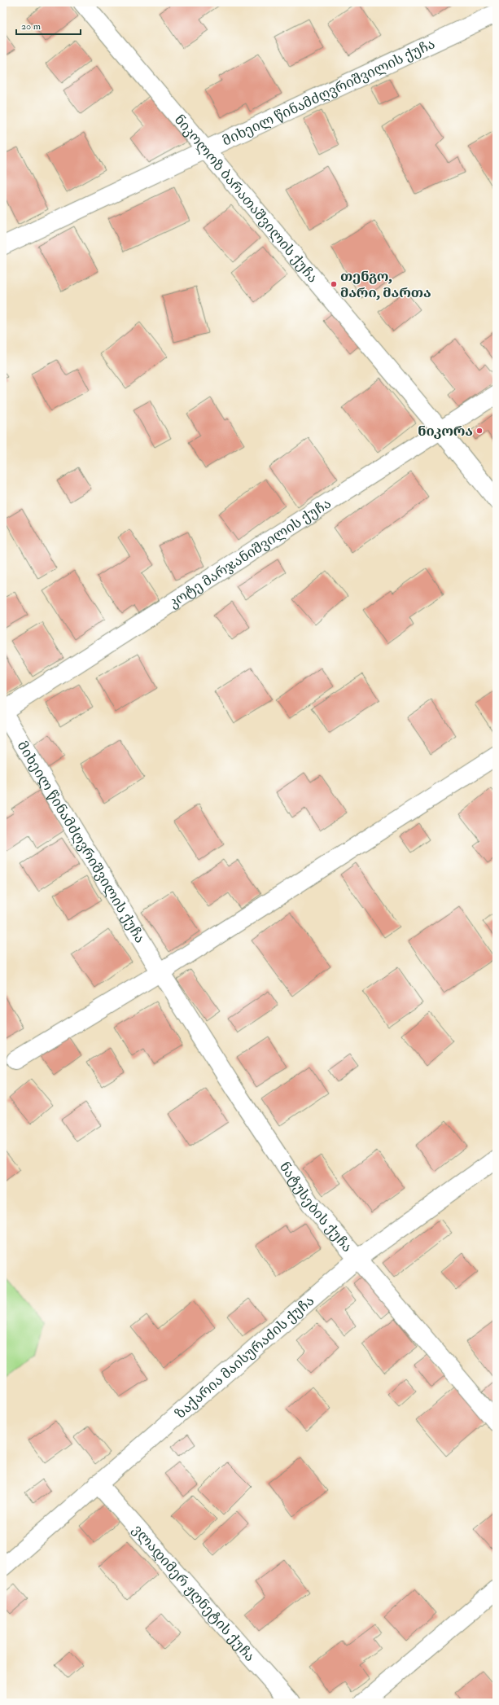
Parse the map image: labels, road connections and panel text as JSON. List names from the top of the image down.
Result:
{
  "streets": {
    "street": [
      "მიხეილ წინამძღვრიშვილის ქუჩა",
      "ნიკოლოზ ბარათაშვილის ქუჩა",
      "კოტე მარჯანიშვილის ქუჩა",
      "ნატუსების ქუჩა",
      "ზაქარია მაისურაძის ქუჩა",
      "ვლადიმერ ჟღნეტის ქუჩა"
    ]
  },
  "crossings": [
    ["მიხეილ წინამძღვრიშვილის ქუჩა", "ნიკოლოზ ბარათაშვილის ქუჩა"],
    ["მიხეილ წინამძღვრიშვილის ქუჩა", "კოტე მარჯანიშვილის ქუჩა"],
    ["მიხეილ წინამძღვრიშვილის ქუჩა", "ნატუსების ქუჩა"],
    ["ნიკოლოზ ბარათაშვილის ქუჩა", "კოტე მარჯანიშვილის ქუჩა"],
    ["ნატუსების ქუჩა", "ზაქარია მაისურაძის ქუჩა"],
    ["ზაქარია მაისურაძის ქუჩა", "ვლადიმერ ჟღნეტის ქუჩა"]
  ],
  "places": ["თენგო, მარი, მართა", "ნიკორა"],
  "scale_bar": "20 m"
}
